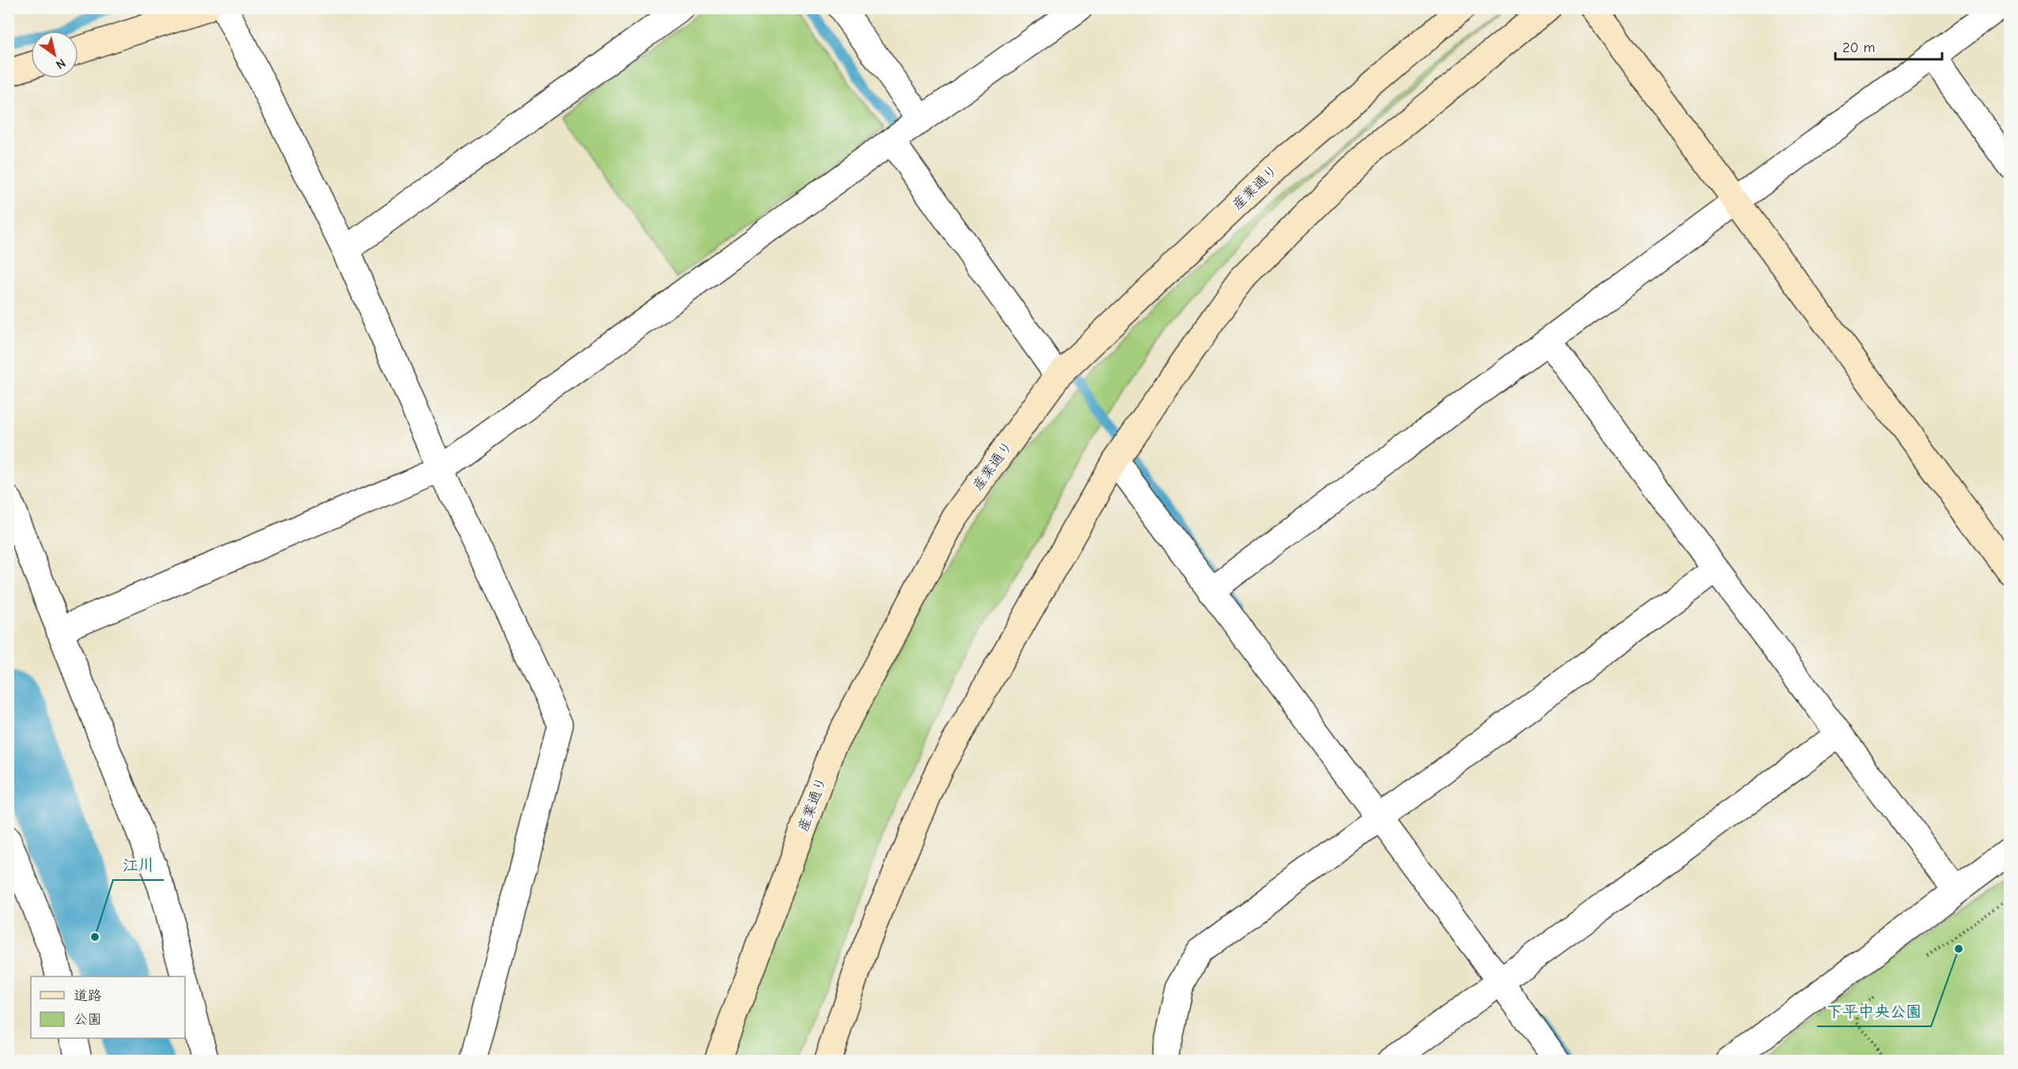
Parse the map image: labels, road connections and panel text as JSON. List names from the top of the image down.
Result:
{
  "streets": {
    "street": ["産業通り"]
  },
  "places": ["江川", "下平中央公園"],
  "legend": ["道路", "公園"],
  "scale_bar": "20 m",
  "north": "bottom right"
}
